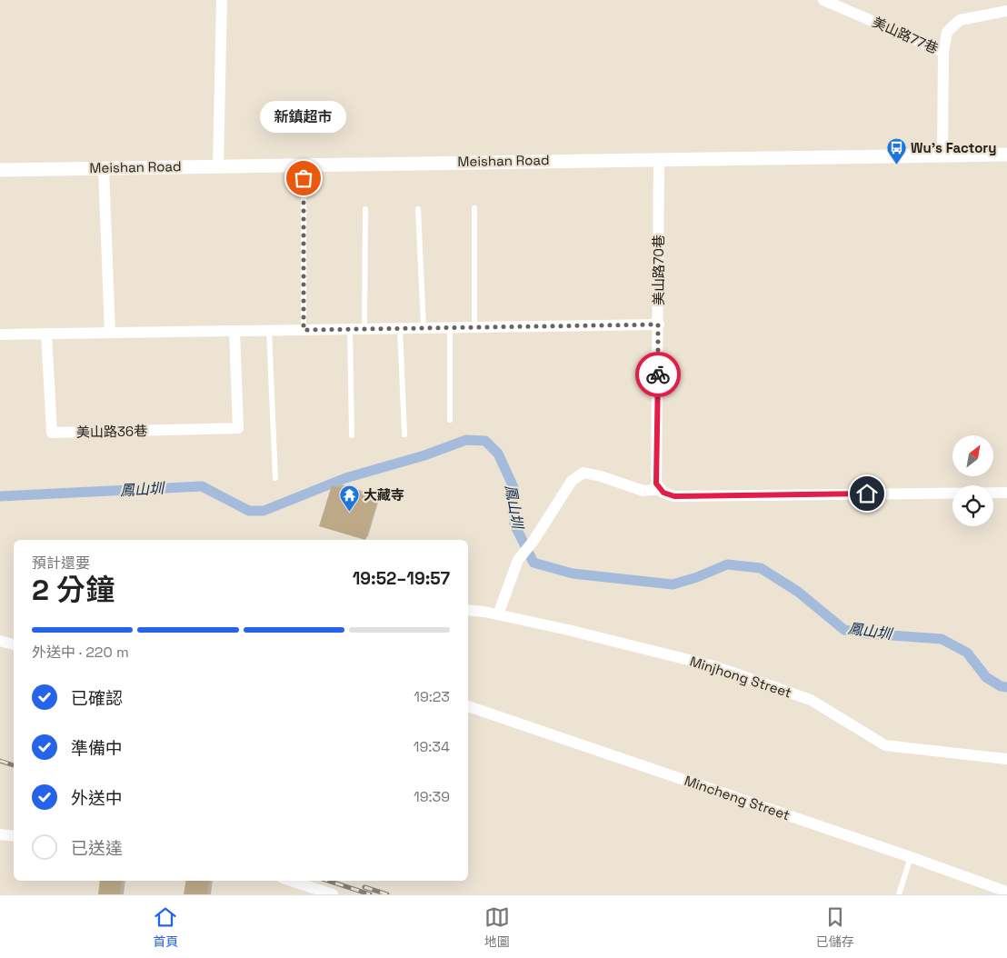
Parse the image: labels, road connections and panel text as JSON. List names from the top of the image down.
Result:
{
  "streets": {
    "street": [
      "美山路77巷",
      "Meishan Road",
      "美山路70巷",
      "美山路36巷",
      "Minjhong Street",
      "Mincheng Street"
    ]
  },
  "crossings": [
    ["美山路77巷", "Meishan Road"],
    ["Meishan Road", "美山路70巷"]
  ],
  "water": ["鳳山圳"],
  "places": {
    "bus stop": ["Wu's Factory"],
    "other": ["新鎮超市"],
    "temple": ["大藏寺"]
  },
  "north": "top right",
  "page": {
    "bubble": "新鎮超市",
    "heading": ["2 分鐘", "預計還要", "19:52–19:57"],
    "bar": "外送中 · 220 m",
    "list": [
      ["已確認", "19:23"],
      ["準備中", "19:34"],
      ["外送中", "19:39"],
      "已送達"
    ],
    "tabs": ["首頁", "地圖", "已儲存"]
  }
}
